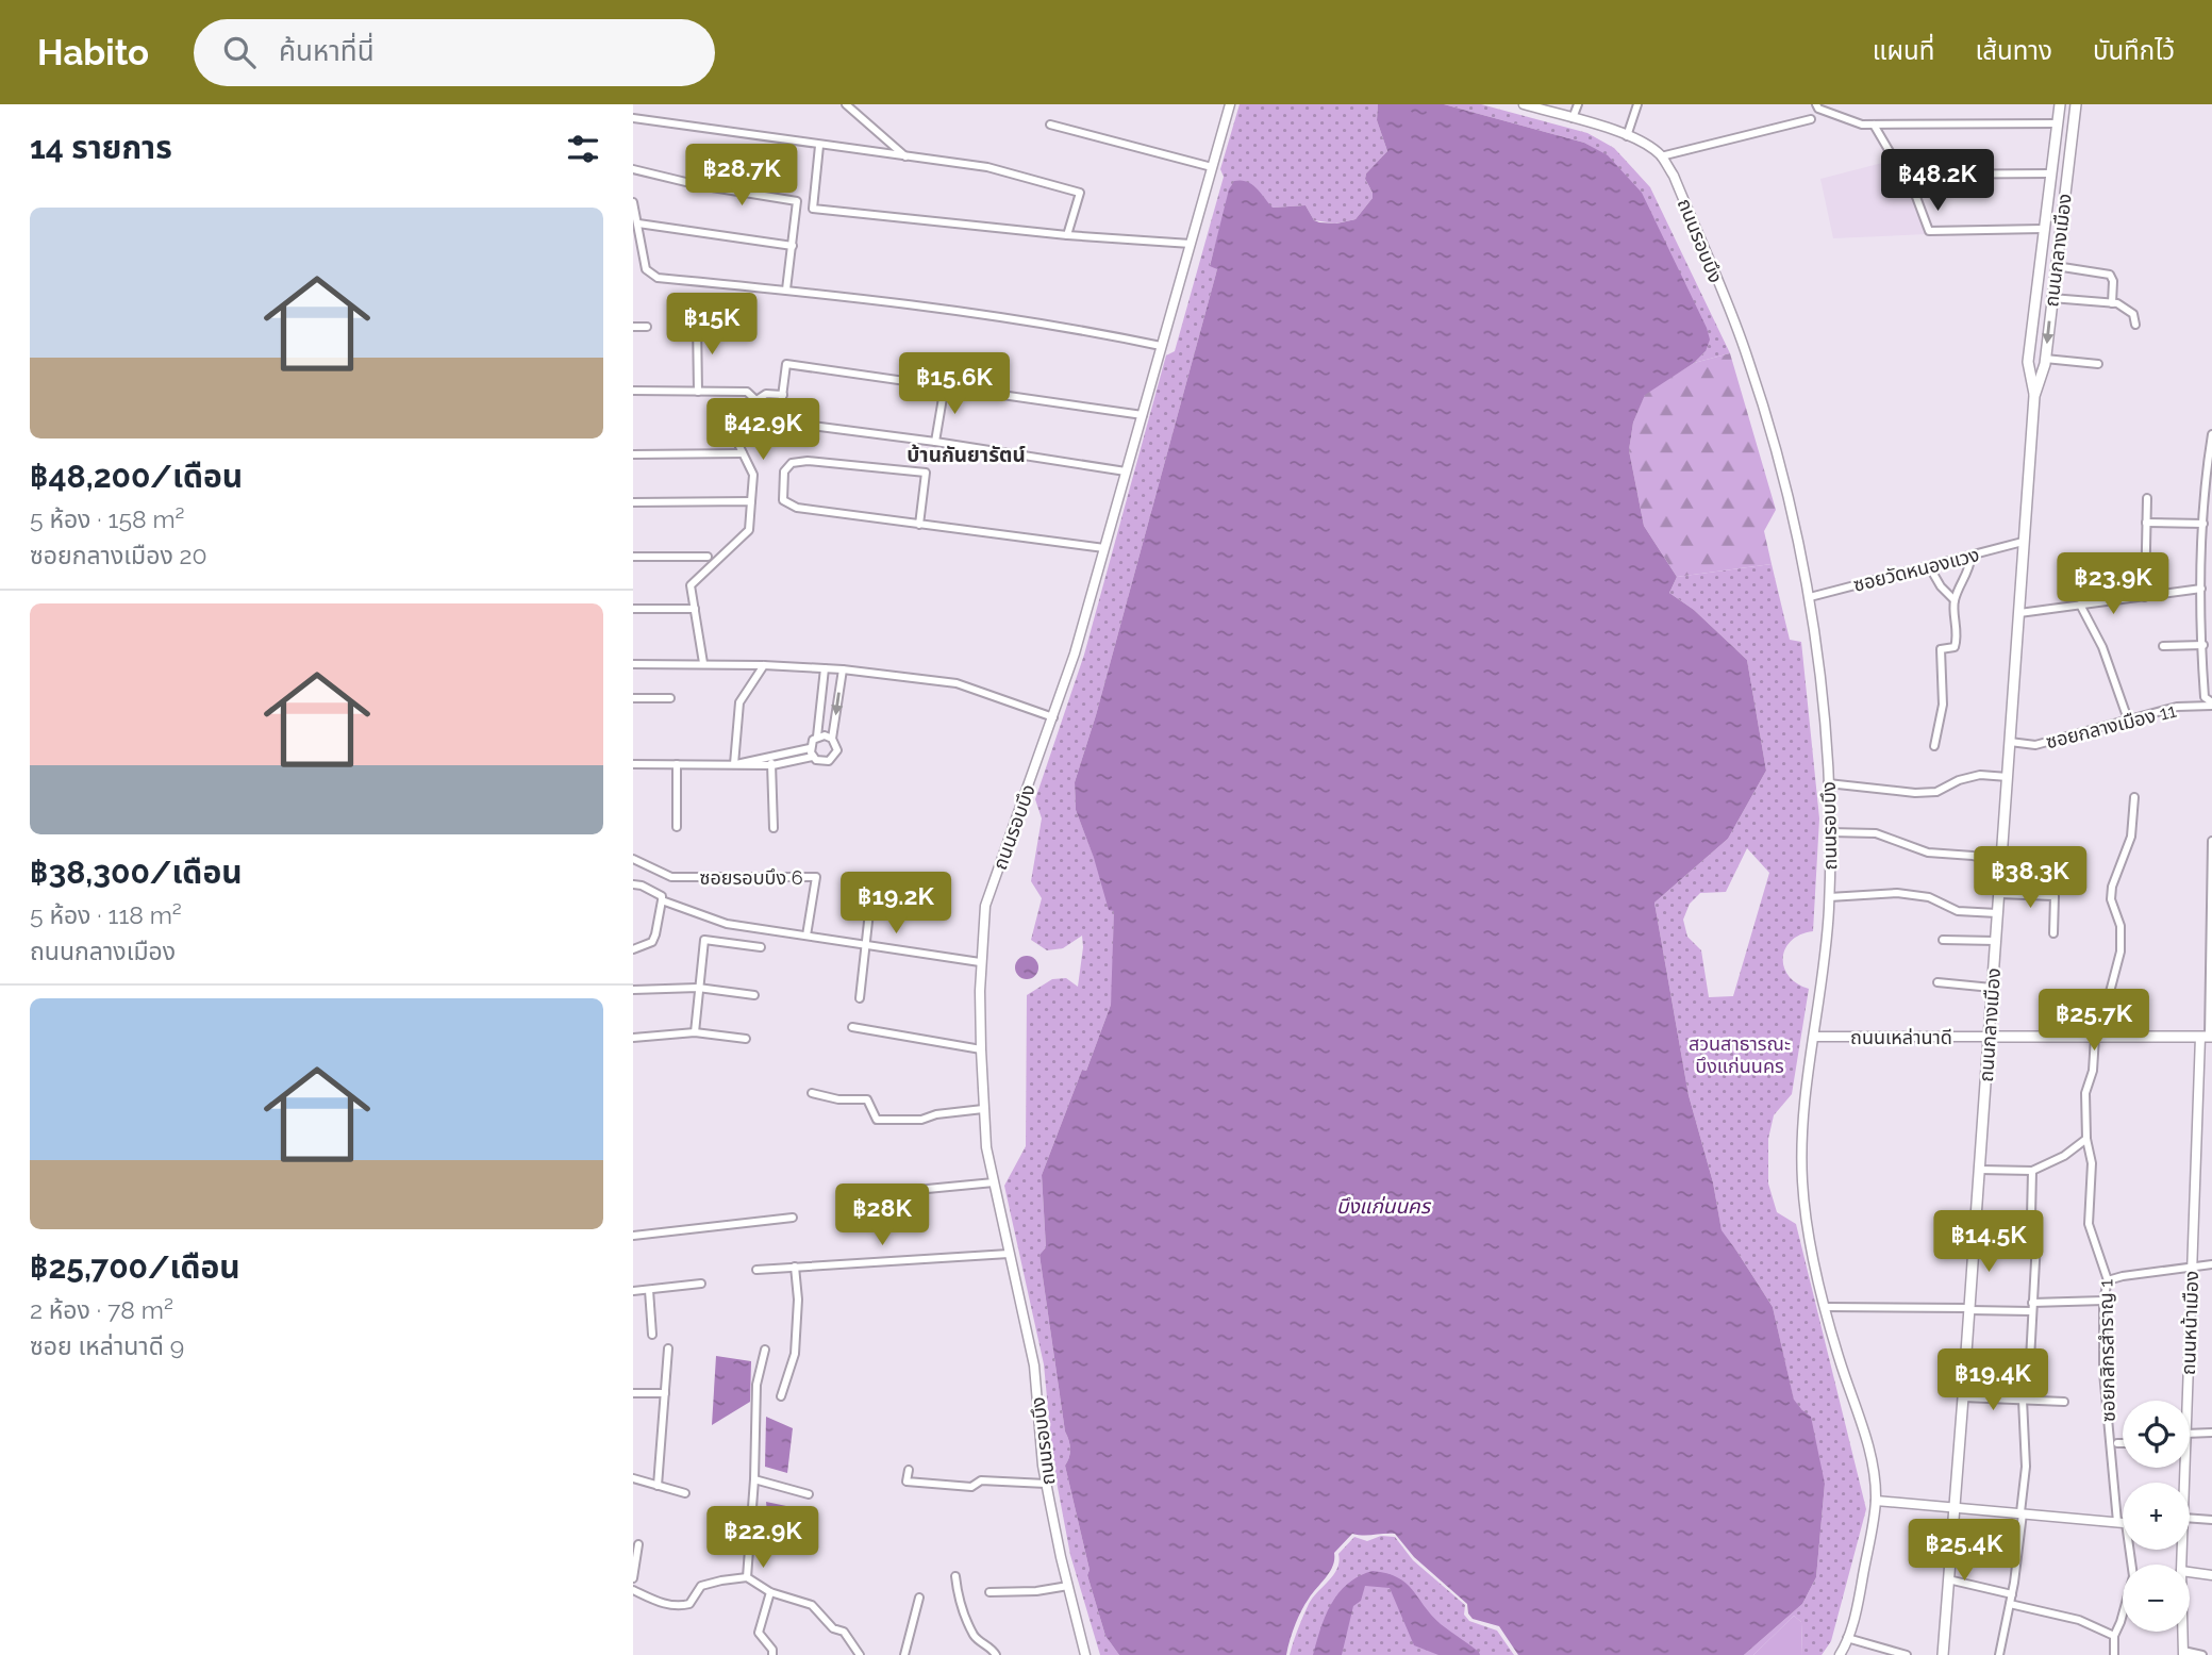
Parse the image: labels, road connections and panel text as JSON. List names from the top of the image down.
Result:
{
  "streets": {
    "main road": ["ถนนกลางเมือง", "ถนนเหล่านาดี"],
    "street": [
      "ถนนรอบบึง",
      "ซอยวัดหนองแวง",
      "ซอยกลางเมือง 11",
      "ซอยรอบบึง 6",
      "ถนนหน้าเมือง",
      "ซอยกสิกรสำราญ 1"
    ]
  },
  "crossings": [
    ["ถนนรอบบึง", "ซอยวัดหนองแวง"],
    ["ถนนรอบบึง", "ถนนเหล่านาดี"],
    ["ถนนกลางเมือง", "ซอยวัดหนองแวง"],
    ["ถนนกลางเมือง", "ซอยกลางเมือง 11"],
    ["ถนนกลางเมือง", "ถนนเหล่านาดี"],
    ["ถนนเหล่านาดี", "ถนนหน้าเมือง"],
    ["ถนนเหล่านาดี", "ซอยกสิกรสำราญ 1"]
  ],
  "districts": ["บ้านกันยารัตน์"],
  "water": ["บึงแก่นนคร"],
  "parks": ["สวนสาธารณะ บึงแก่นนคร"],
  "page": {
    "header": "Habito",
    "search": "ค้นหาที่นี่",
    "nav": ["แผนที่", "เส้นทาง", "บันทึกไว้"],
    "heading": "14 รายการ",
    "price": [
      "฿28.7K",
      "฿48.2K",
      "฿15K",
      "฿15.6K",
      "฿42.9K",
      "฿23.9K",
      "฿38.3K",
      "฿19.2K",
      "฿25.7K",
      "฿28K",
      "฿14.5K",
      "฿19.4K",
      "฿22.9K",
      "฿25.4K"
    ],
    "list": [
      {
        "name": "฿48,200/เดือน",
        "note": "5 ห้อง · 158 m² · ซอยกลางเมือง 20"
      },
      {
        "name": "฿38,300/เดือน",
        "note": "5 ห้อง · 118 m² · ถนนกลางเมือง"
      },
      {
        "name": "฿25,700/เดือน",
        "note": "2 ห้อง · 78 m² · ซอย เหล่านาดี 9"
      }
    ],
    "map_buttons": ["+", "−"]
  }
}
